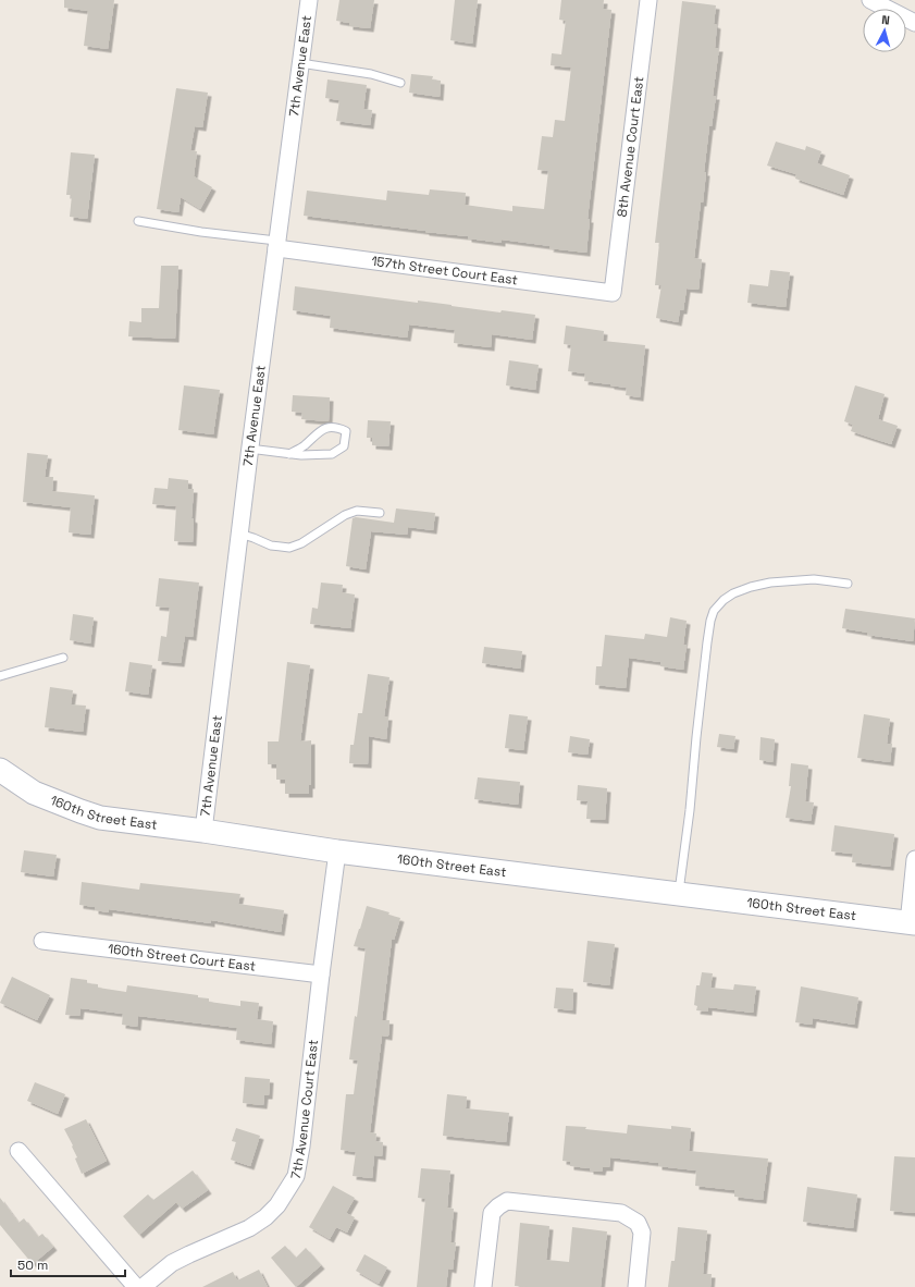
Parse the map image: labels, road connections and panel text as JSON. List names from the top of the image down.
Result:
{
  "streets": {
    "street": [
      "7th Avenue East",
      "8th Avenue Court East",
      "157th Street Court East",
      "160th Street East",
      "160th Street Court East",
      "7th Avenue Court East"
    ]
  },
  "crossings": [
    ["7th Avenue East", "157th Street Court East"],
    ["7th Avenue East", "160th Street East"],
    ["8th Avenue Court East", "157th Street Court East"],
    ["160th Street East", "7th Avenue Court East"],
    ["160th Street Court East", "7th Avenue Court East"]
  ],
  "scale_bar": "50 m",
  "north": "top"
}
